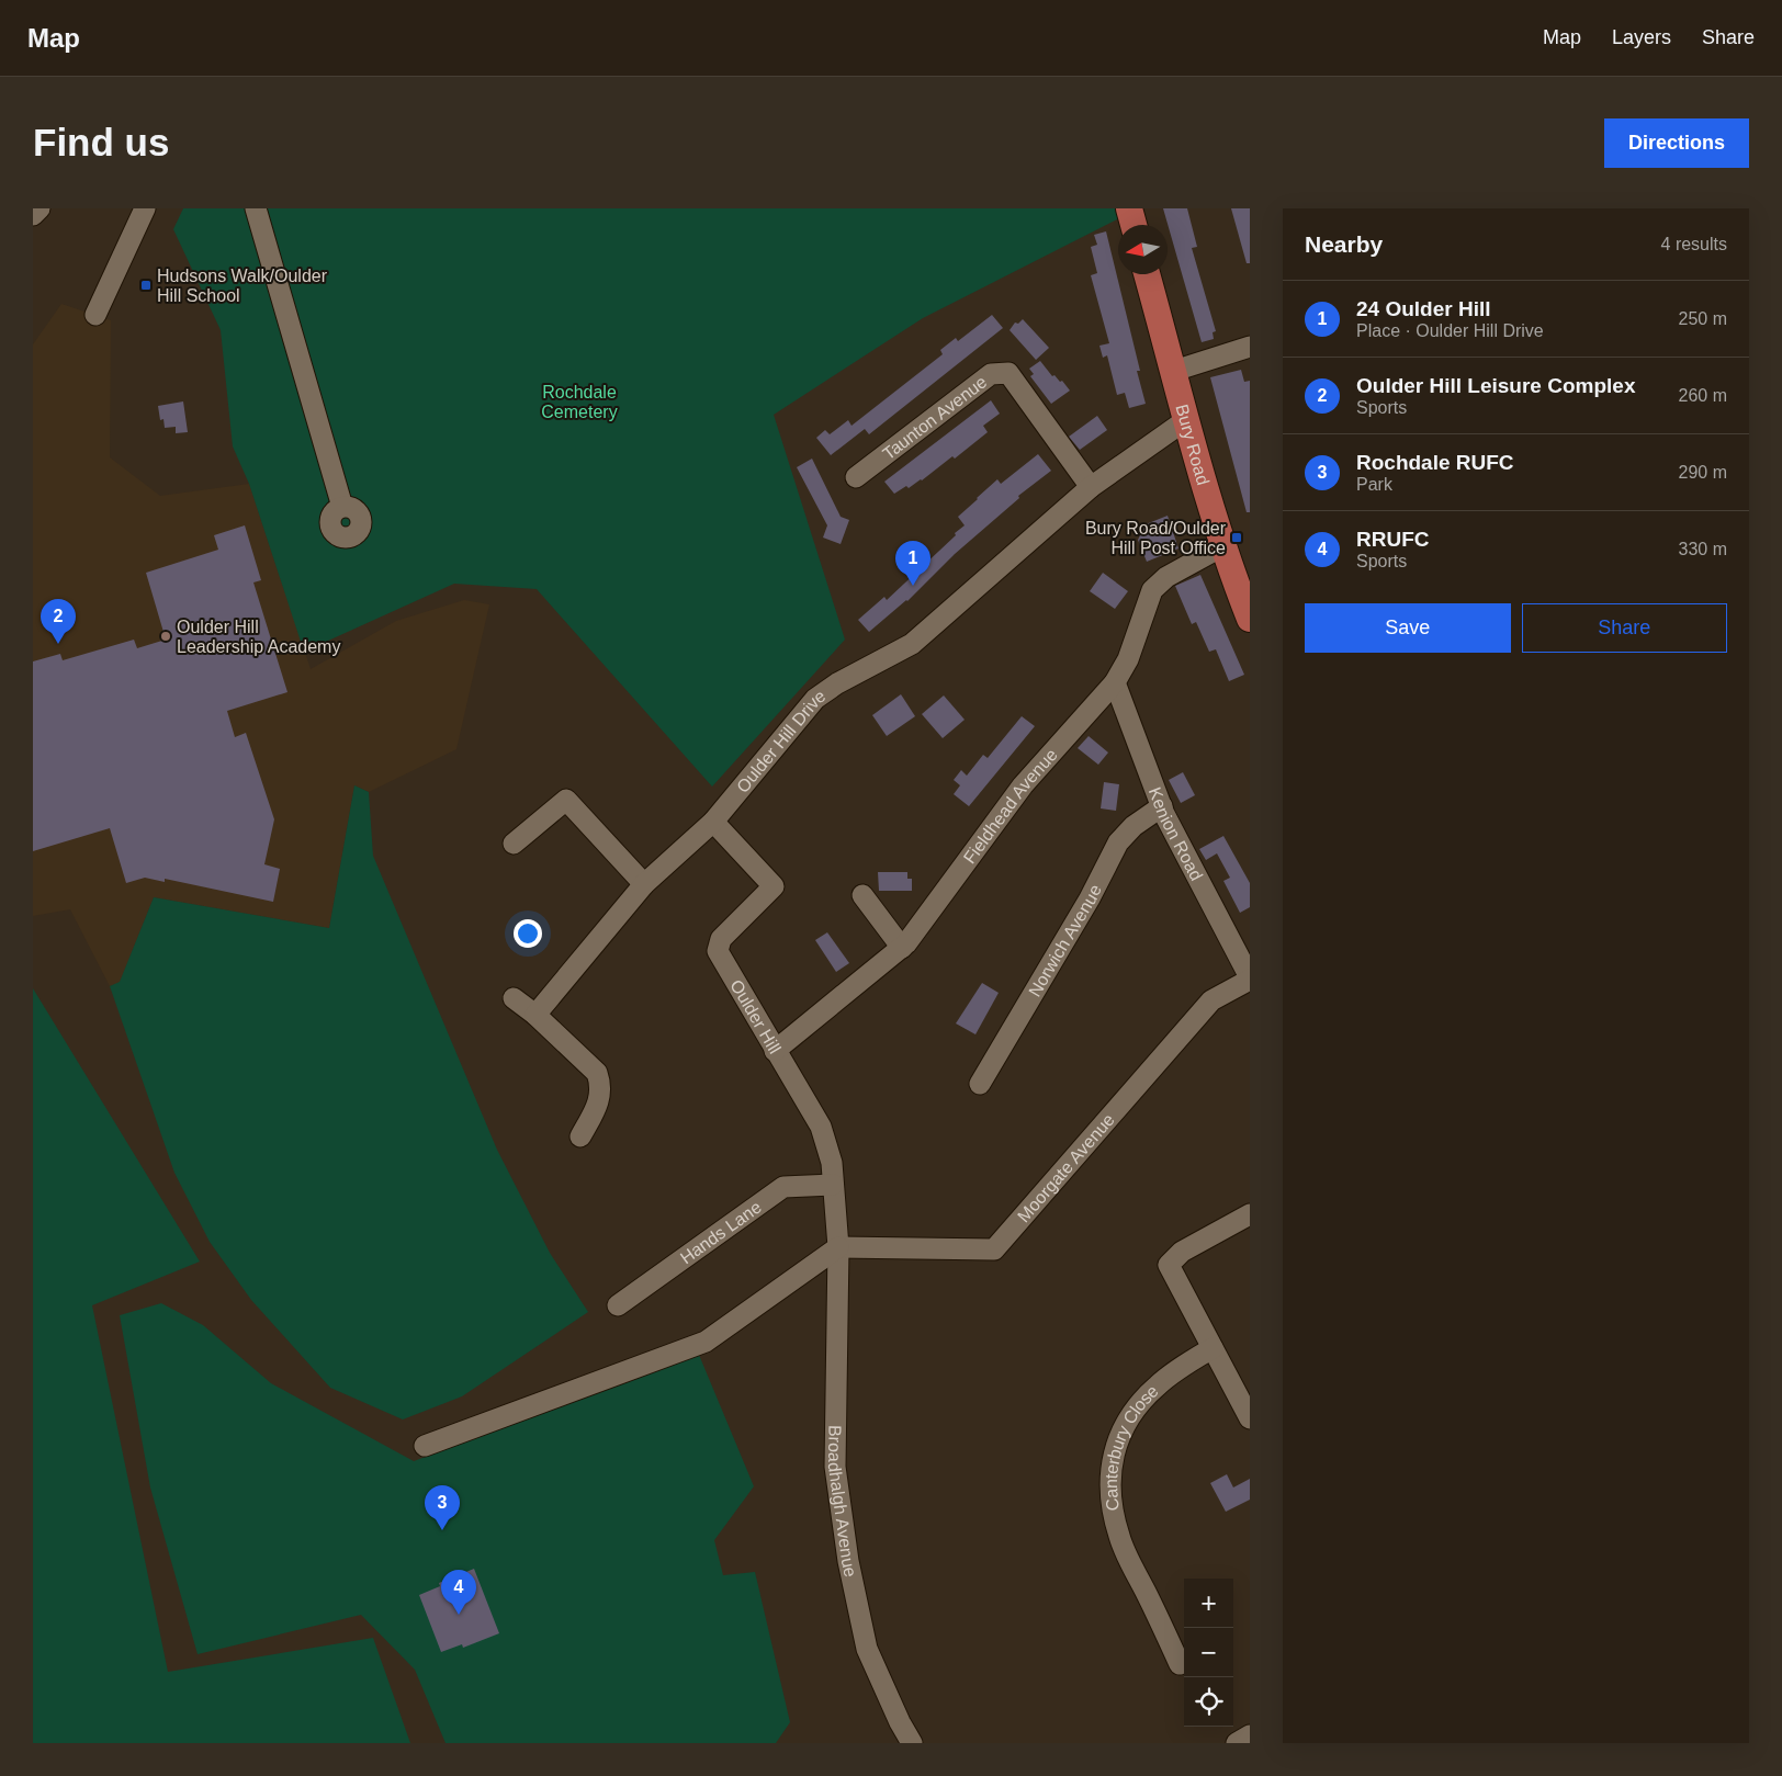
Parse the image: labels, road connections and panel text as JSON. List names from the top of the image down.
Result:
{
  "streets": {
    "main road": ["Bury Road"],
    "street": [
      "Taunton Avenue",
      "Oulder Hill Drive",
      "Fieldhead Avenue",
      "Kenion Road",
      "Norwich Avenue",
      "Oulder Hill",
      "Moorgate Avenue",
      "Hands Lane",
      "Canterbury Close",
      "Broadhalgh Avenue"
    ]
  },
  "crossings": [
    ["Taunton Avenue", "Oulder Hill Drive"],
    ["Bury Road", "Oulder Hill Drive"],
    ["Bury Road", "Fieldhead Avenue"],
    ["Oulder Hill Drive", "Oulder Hill"],
    ["Fieldhead Avenue", "Kenion Road"],
    ["Fieldhead Avenue", "Oulder Hill"],
    ["Kenion Road", "Norwich Avenue"],
    ["Kenion Road", "Moorgate Avenue"],
    ["Oulder Hill", "Moorgate Avenue"],
    ["Oulder Hill", "Hands Lane"],
    ["Oulder Hill", "Broadhalgh Avenue"],
    ["Moorgate Avenue", "Broadhalgh Avenue"]
  ],
  "parks": ["Rochdale Cemetery"],
  "places": {
    "transit": ["Hudsons Walk/Oulder Hill School", "Bury Road/Oulder Hill Post Office"],
    "other": ["Oulder Hill Leadership Academy"]
  },
  "north": "left",
  "page": {
    "header": "Map",
    "nav": ["Map", "Layers", "Share"],
    "buttons": [
      "Directions",
      ["Save", "Share"]
    ],
    "title": "Find us",
    "heading": ["Nearby", "4 results"],
    "list": [
      {
        "mark": "1",
        "name": "24 Oulder Hill",
        "note": "Place · Oulder Hill Drive",
        "value": "250 m"
      },
      {
        "mark": "2",
        "name": "Oulder Hill Leisure Complex",
        "note": "Sports",
        "value": "260 m"
      },
      {
        "mark": "3",
        "name": "Rochdale RUFC",
        "note": "Park",
        "value": "290 m"
      },
      {
        "mark": "4",
        "name": "RRUFC",
        "note": "Sports",
        "value": "330 m"
      }
    ],
    "pins": [
      "1",
      "2",
      "3",
      "4"
    ],
    "map_buttons": ["+", "−"]
  }
}
